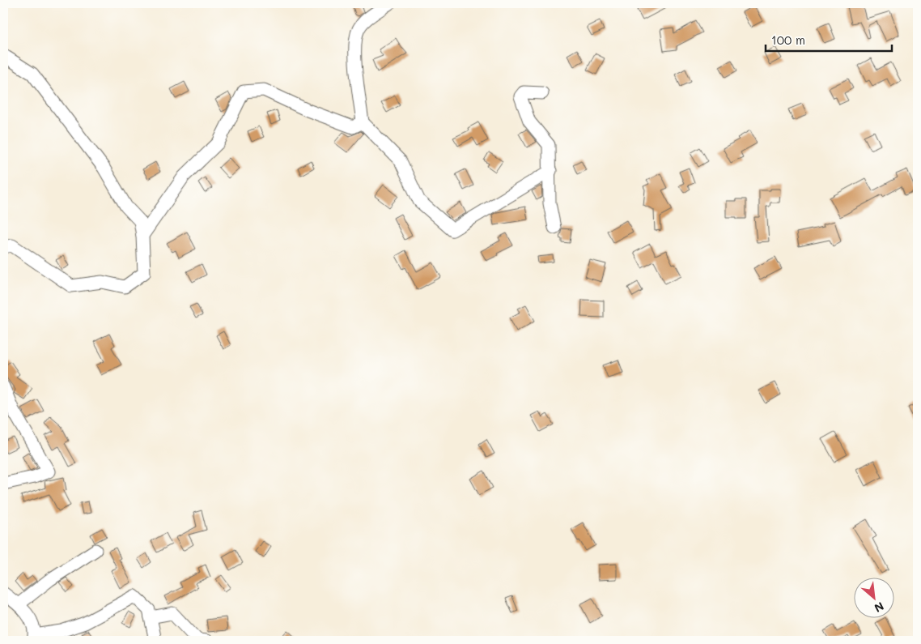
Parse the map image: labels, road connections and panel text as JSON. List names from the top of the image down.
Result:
{
  "scale_bar": "100 m",
  "north": "bottom right"
}
